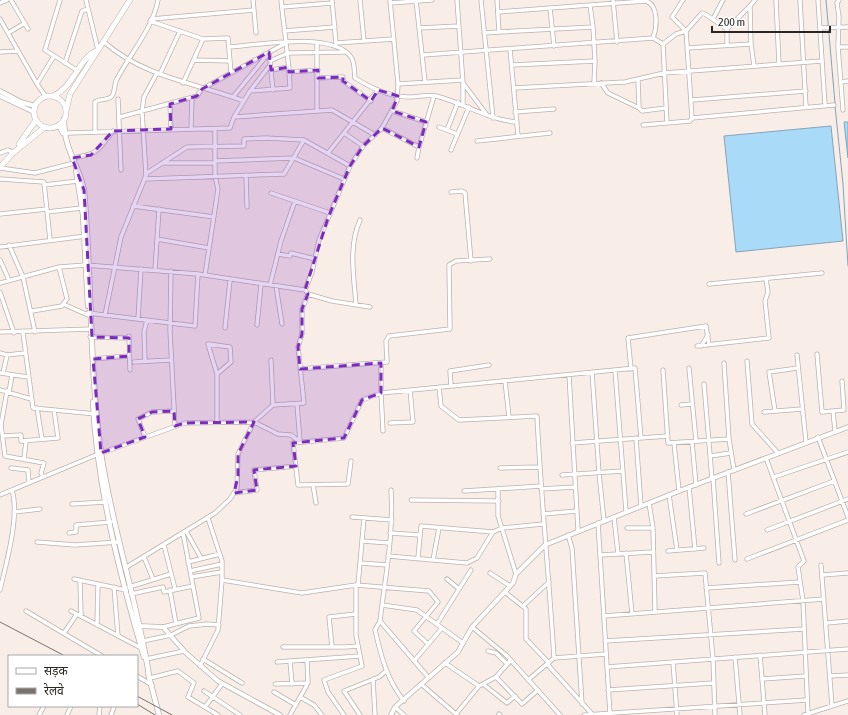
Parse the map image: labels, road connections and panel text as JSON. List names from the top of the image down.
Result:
{
  "legend": ["सड़क", "रेलवे"],
  "scale_bar": "200 m"
}
